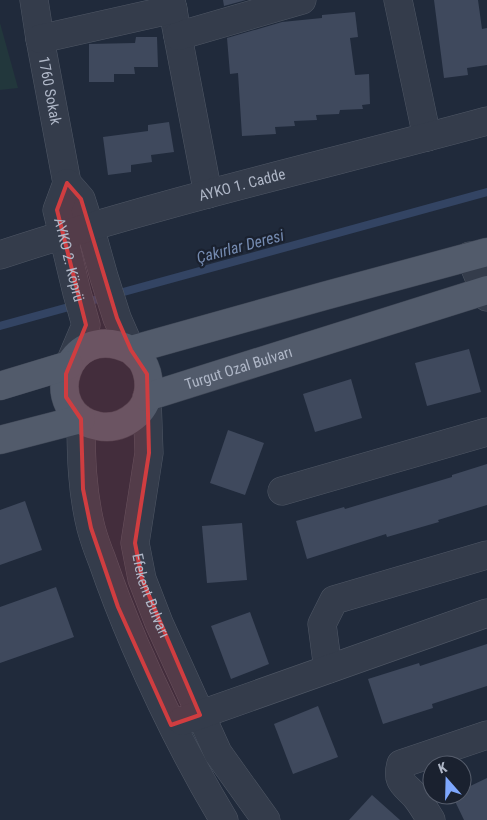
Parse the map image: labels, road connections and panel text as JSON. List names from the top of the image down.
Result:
{
  "streets": {
    "main road": ["Turgut Ozal Bulvarı", "Efekent Bulvarı"],
    "street": ["1760 Sokak", "AYKO 1. Cadde", "AYKO 2. Köprü"]
  },
  "crossings": [
    ["1760 Sokak", "AYKO 2. Köprü"],
    ["AYKO 1. Cadde", "AYKO 2. Köprü"],
    ["AYKO 2. Köprü", "Turgut Ozal Bulvarı"],
    ["AYKO 2. Köprü", "Efekent Bulvarı"],
    ["Turgut Ozal Bulvarı", "Efekent Bulvarı"]
  ],
  "water": ["Çakırlar Deresi"],
  "north": "top"
}
